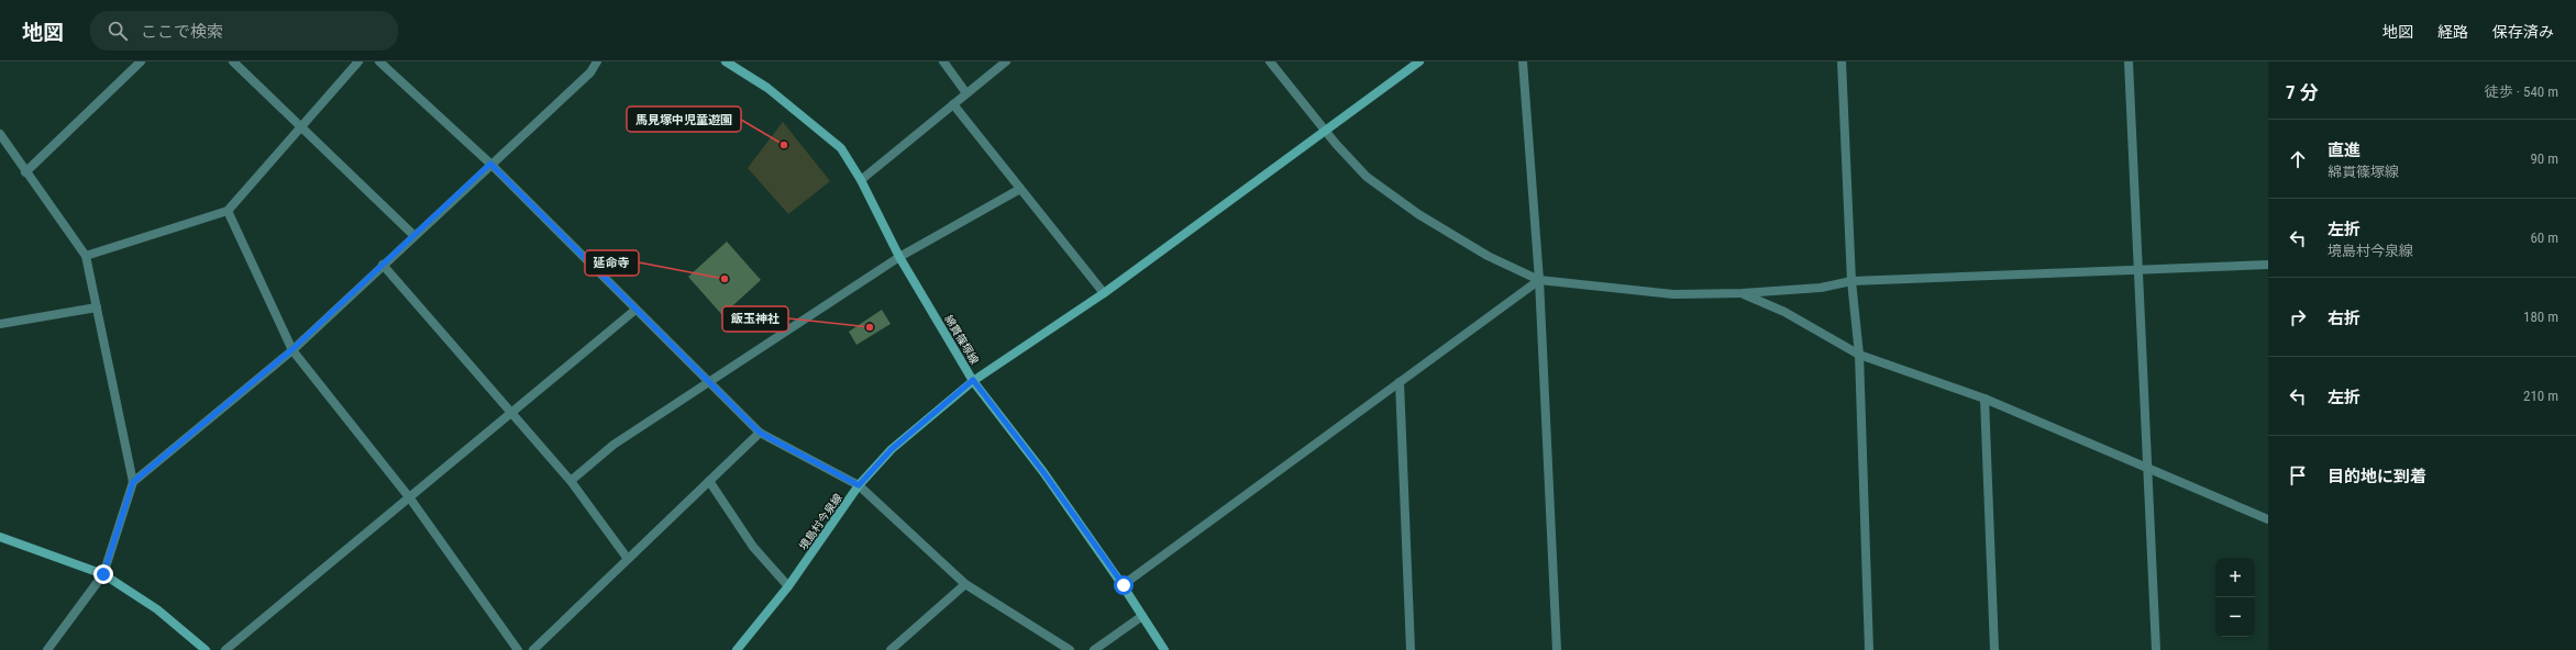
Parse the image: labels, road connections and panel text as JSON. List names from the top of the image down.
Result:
{
  "streets": {
    "main road": ["綿貫篠塚線", "境島村今泉線"]
  },
  "crossings": [
    ["綿貫篠塚線", "境島村今泉線"]
  ],
  "places": ["馬見塚中児童遊園", "延命寺", "飯玉神社"],
  "page": {
    "header": "地図",
    "search": "ここで検索",
    "nav": ["地図", "経路", "保存済み"],
    "heading": ["7 分", "徒歩 · 540 m"],
    "list": [
      ["直進", "綿貫篠塚線", "90 m"],
      ["左折", "境島村今泉線", "60 m"],
      ["右折", "180 m"],
      ["左折", "210 m"],
      "目的地に到着"
    ],
    "map_buttons": ["+", "−"]
  }
}
